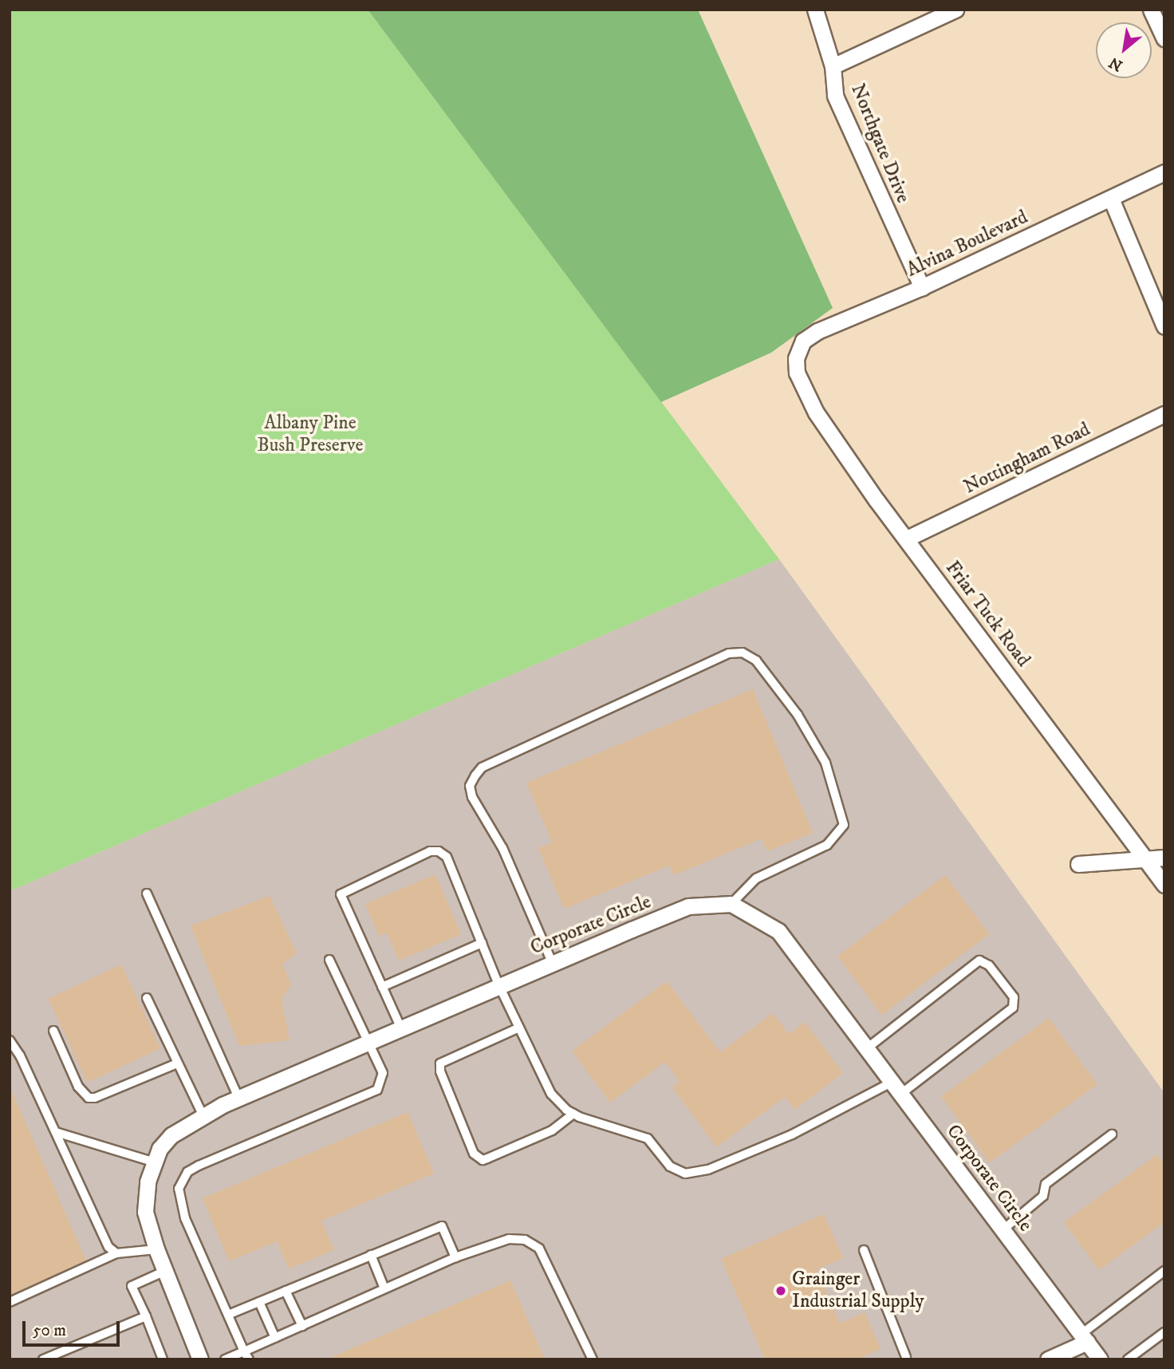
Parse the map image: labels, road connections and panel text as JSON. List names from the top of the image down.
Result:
{
  "streets": {
    "street": [
      "Northgate Drive",
      "Alvina Boulevard",
      "Nottingham Road",
      "Friar Tuck Road",
      "Corporate Circle"
    ]
  },
  "crossings": [
    ["Northgate Drive", "Alvina Boulevard"],
    ["Alvina Boulevard", "Friar Tuck Road"],
    ["Nottingham Road", "Friar Tuck Road"]
  ],
  "parks": ["Albany Pine Bush Preserve"],
  "places": ["Grainger Industrial Supply"],
  "scale_bar": "50 m",
  "north": "bottom left"
}
